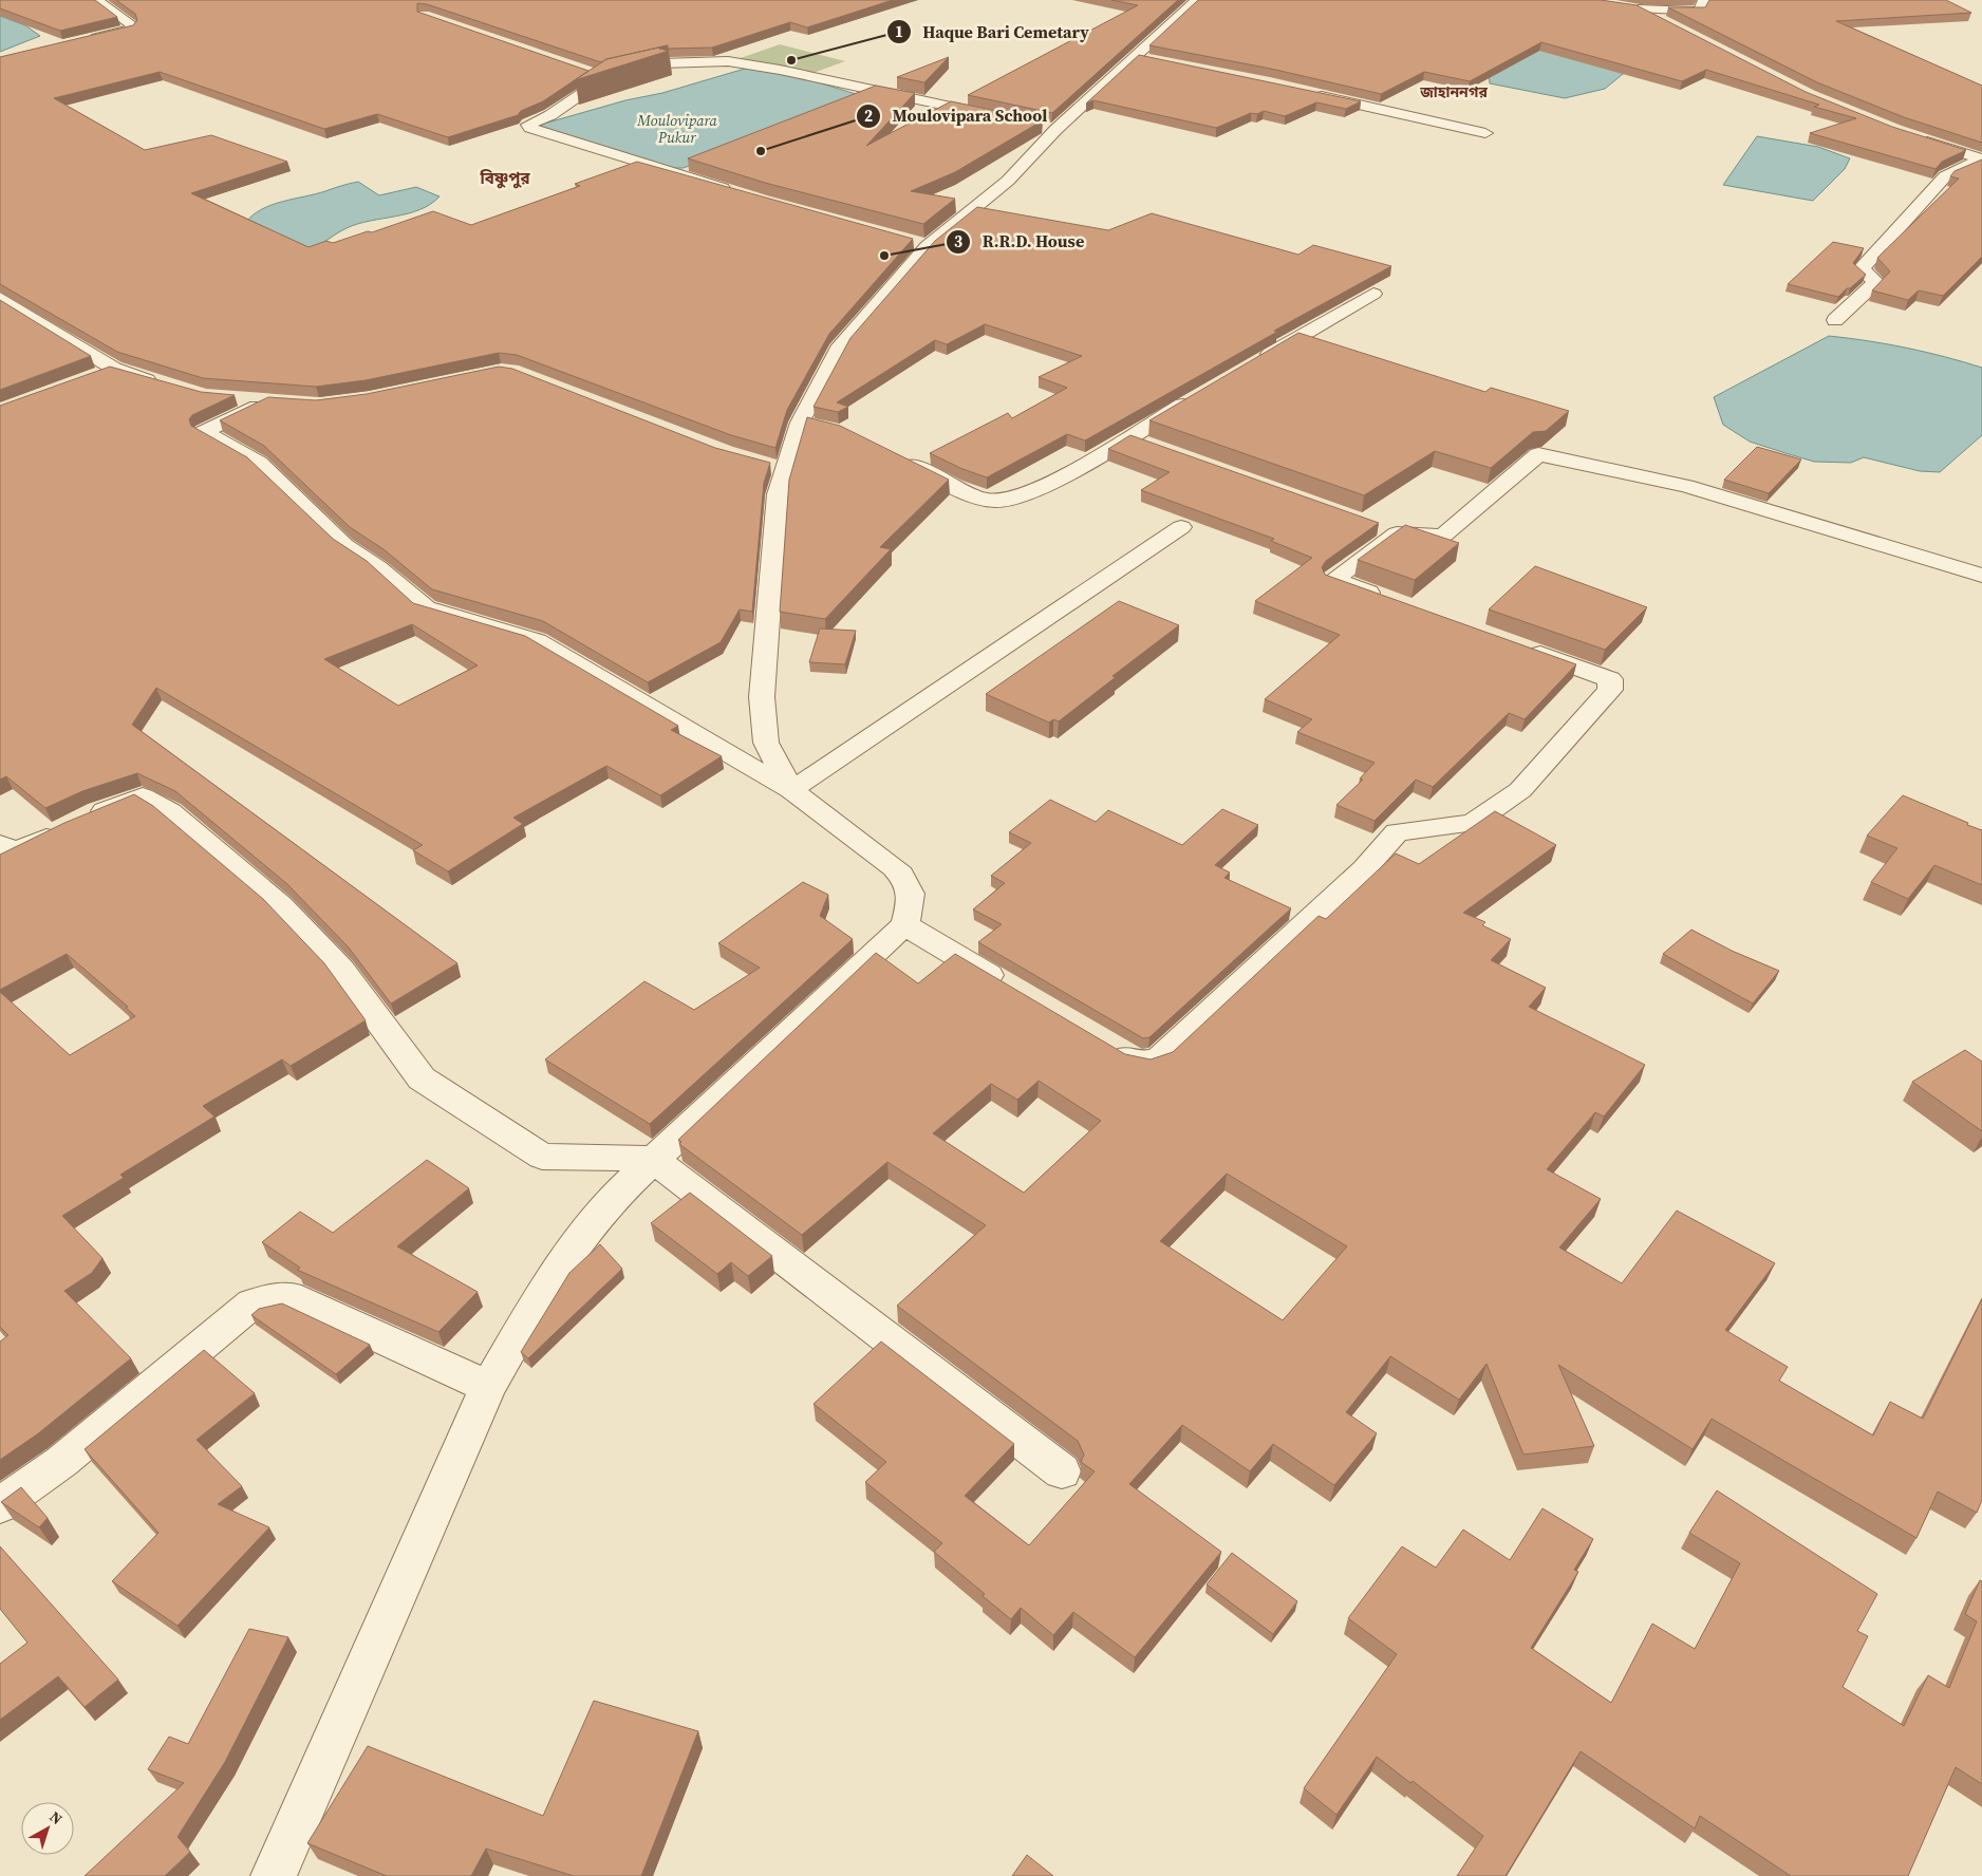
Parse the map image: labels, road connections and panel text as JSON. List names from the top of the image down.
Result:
{
  "districts": ["জাহাননগর", "বিষ্ণুপুর"],
  "water": ["Moulovipara Pukur"],
  "places": ["Haque Bari Cemetary", "Moulovipara School", "R.R.D. House"],
  "north": "top right"
}
